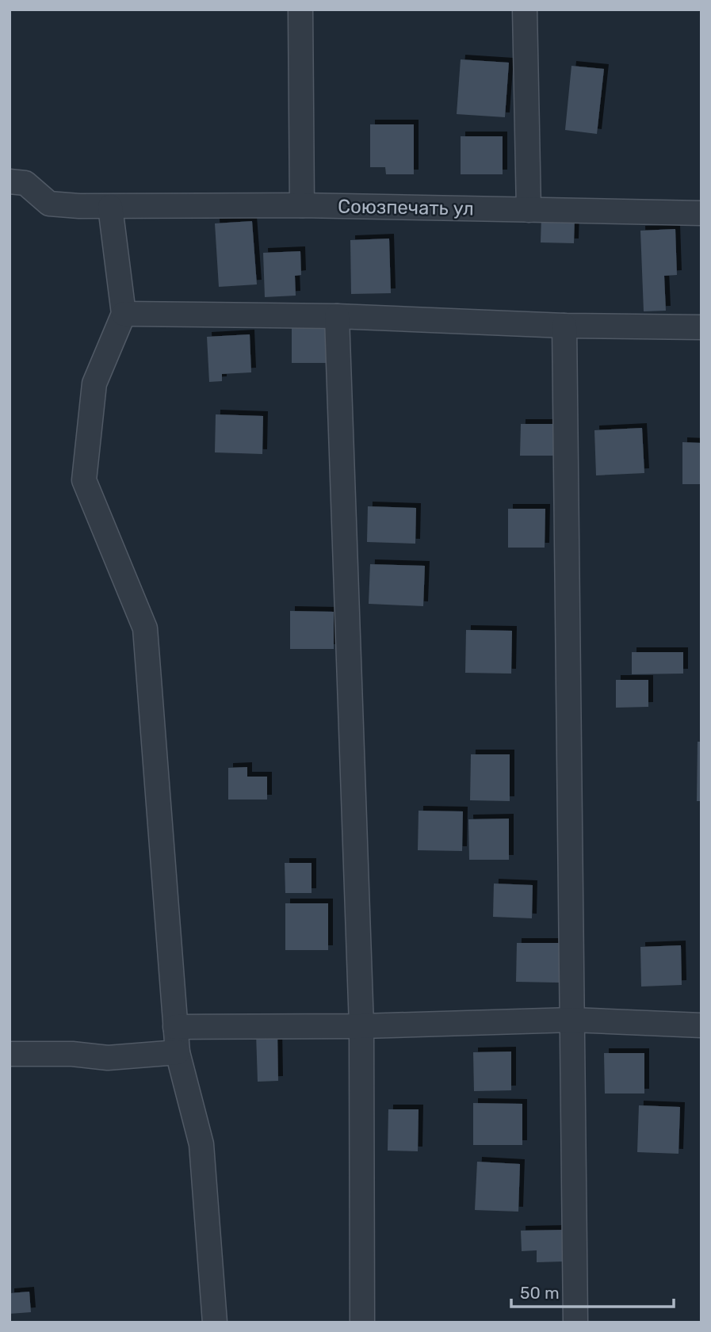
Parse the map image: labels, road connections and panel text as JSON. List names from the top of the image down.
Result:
{
  "streets": {
    "street": ["Союзпечать ул"]
  },
  "scale_bar": "50 m"
}
